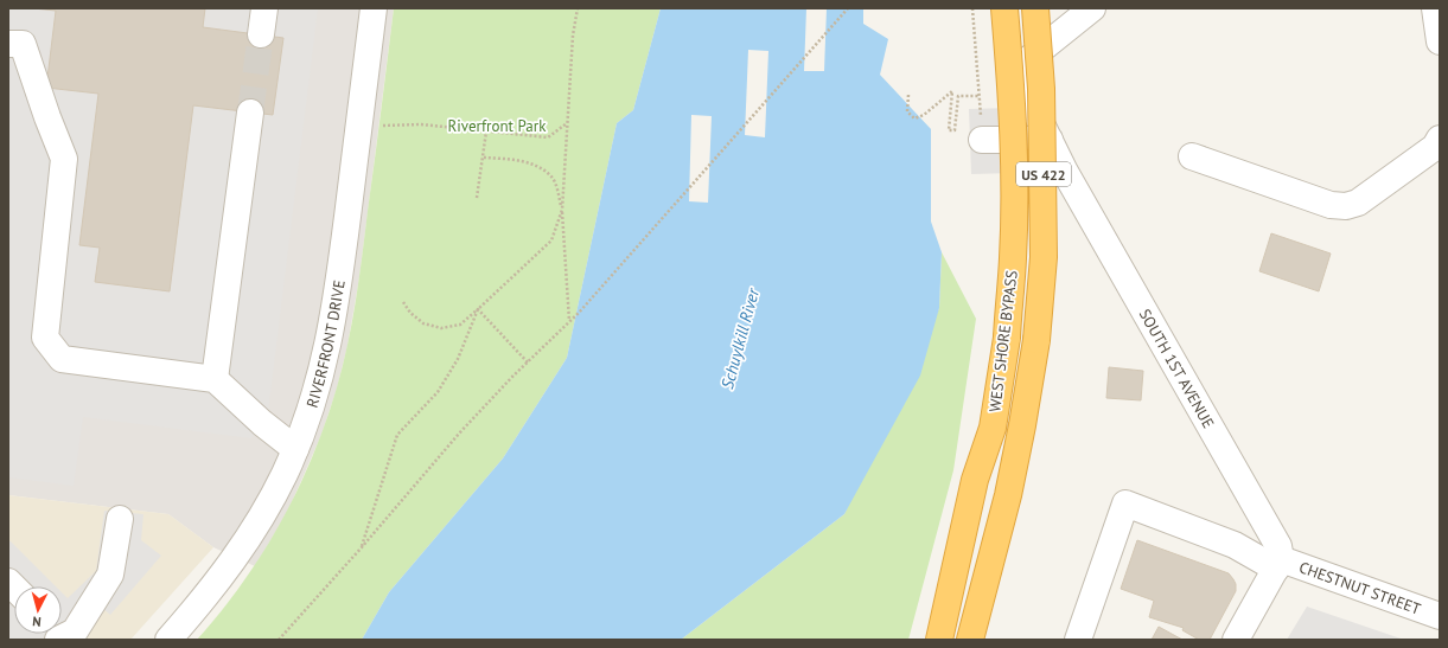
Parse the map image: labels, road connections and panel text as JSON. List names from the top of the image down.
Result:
{
  "streets": {
    "highway": ["US 422", "WEST SHORE BYPASS"],
    "street": ["RIVERFRONT DRIVE", "SOUTH 1ST AVENUE", "CHESTNUT STREET"]
  },
  "crossings": [
    ["SOUTH 1ST AVENUE", "CHESTNUT STREET"]
  ],
  "water": ["Schuylkill River"],
  "parks": ["Riverfront Park"],
  "north": "bottom"
}
